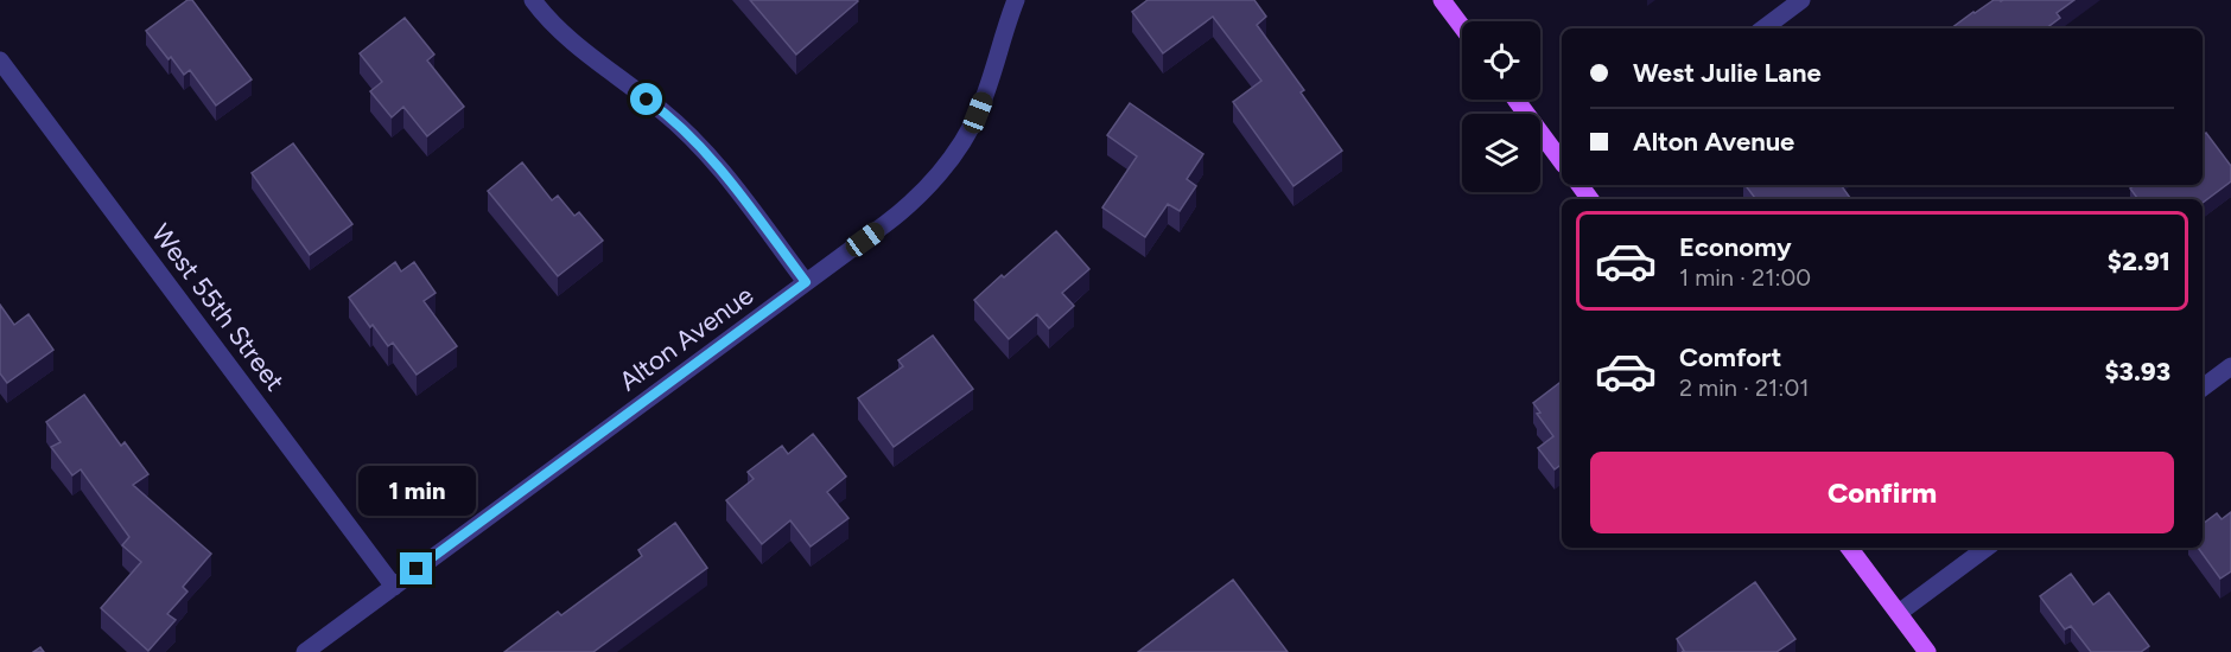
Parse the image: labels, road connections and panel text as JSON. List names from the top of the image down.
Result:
{
  "streets": {
    "street": ["West 55th Street", "Alton Avenue"]
  },
  "crossings": [
    ["West 55th Street", "Alton Avenue"]
  ],
  "page": {
    "banner": ["West Julie Lane", "Alton Avenue"],
    "list": [
      {
        "name": "Economy",
        "note": "1 min · 21:00",
        "value": "$2.91"
      },
      {
        "name": "Comfort",
        "note": "2 min · 21:01",
        "value": "$3.93"
      }
    ],
    "buttons": "Confirm",
    "bubble": "1 min"
  }
}
